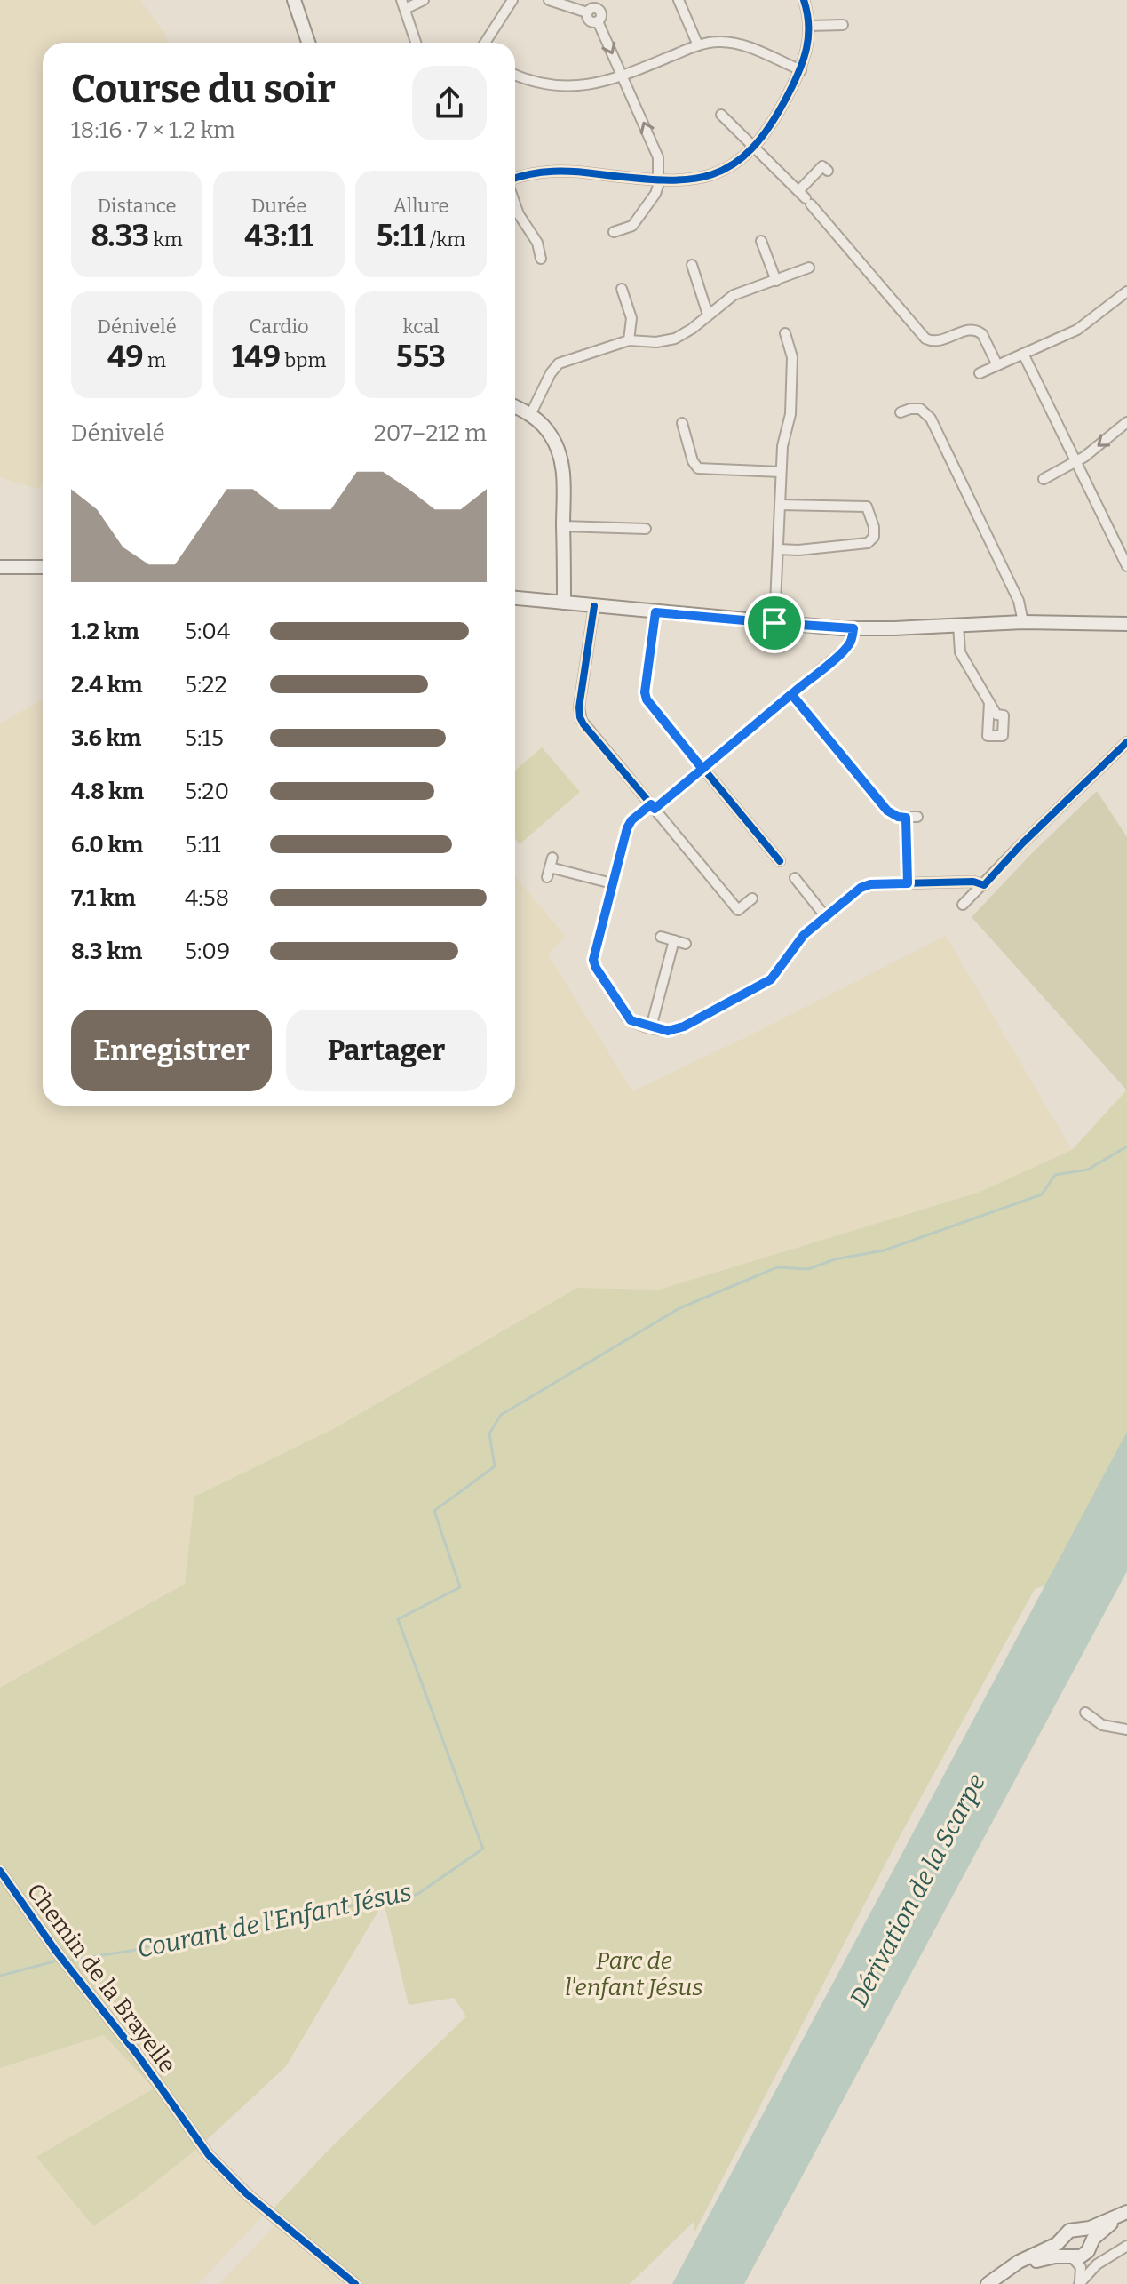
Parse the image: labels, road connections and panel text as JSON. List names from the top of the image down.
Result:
{
  "streets": {
    "street": ["Chemin de la Brayelle"]
  },
  "water": ["Dérivation de la Scarpe", "Courant de l'Enfant Jésus"],
  "parks": ["Parc de l'enfant Jésus"],
  "page": {
    "heading": ["Course du soir", "18:16 · 7 × 1.2 km"],
    "stats": [
      ["Distance", "8.33 km"],
      ["Durée", "43:11"],
      ["Allure", "5:11 /km"],
      ["Dénivelé", "49 m"],
      ["Cardio", "149 bpm"],
      ["kcal", "553"]
    ],
    "chart": ["Dénivelé", "207–212 m"],
    "list": [
      {
        "name": "1.2 km",
        "note": "5:04"
      },
      {
        "name": "2.4 km",
        "note": "5:22"
      },
      {
        "name": "3.6 km",
        "note": "5:15"
      },
      {
        "name": "4.8 km",
        "note": "5:20"
      },
      {
        "name": "6.0 km",
        "note": "5:11"
      },
      {
        "name": "7.1 km",
        "note": "4:58"
      },
      {
        "name": "8.3 km",
        "note": "5:09"
      }
    ],
    "buttons": ["Enregistrer", "Partager"]
  }
}
